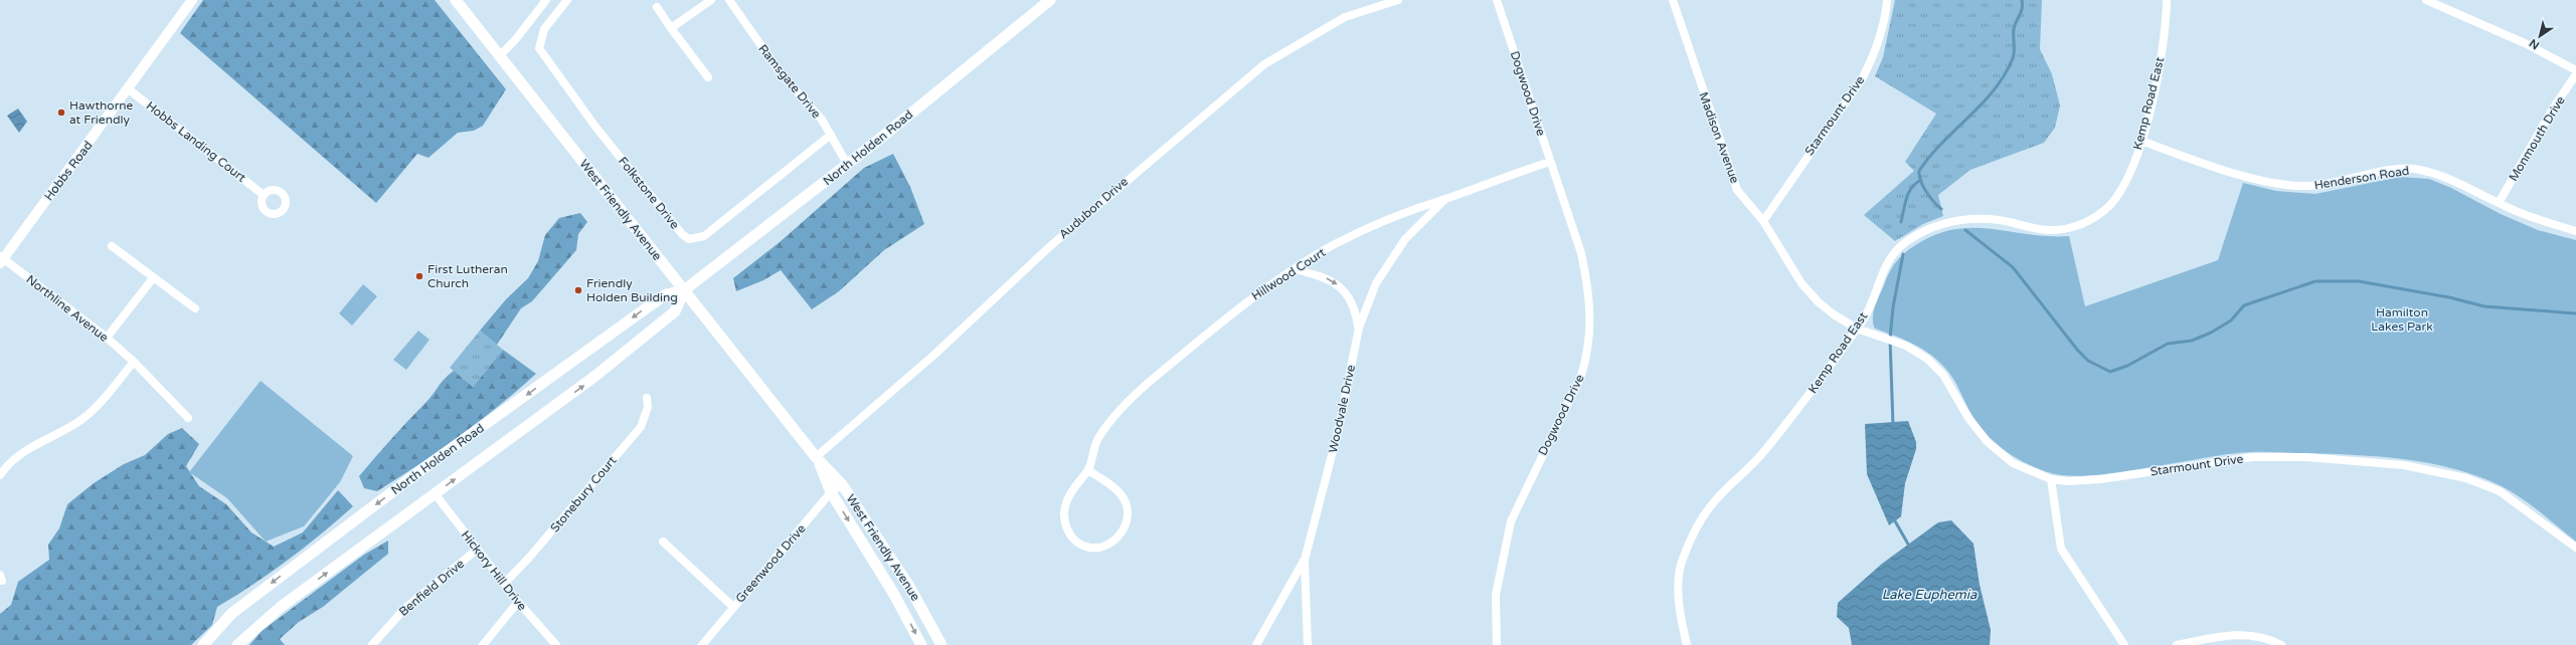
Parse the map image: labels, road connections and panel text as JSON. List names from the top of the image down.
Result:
{
  "streets": {
    "main road": ["North Holden Road", "West Friendly Avenue"],
    "street": [
      "Ramsgate Drive",
      "Dogwood Drive",
      "Kemp Road East",
      "Starmount Drive",
      "Madison Avenue",
      "Monmouth Drive",
      "Hobbs Landing Court",
      "Hobbs Road",
      "Henderson Road",
      "Folkstone Drive",
      "Audubon Drive",
      "Hillwood Court",
      "Northline Avenue",
      "Woodvale Drive",
      "Stonebury Court",
      "Greenwood Drive",
      "Hickory Hill Drive",
      "Benfield Drive"
    ]
  },
  "crossings": [
    ["Ramsgate Drive", "North Holden Road"],
    ["Ramsgate Drive", "Folkstone Drive"],
    ["Dogwood Drive", "Hillwood Court"],
    ["Kemp Road East", "Starmount Drive"],
    ["Kemp Road East", "Madison Avenue"],
    ["Kemp Road East", "Henderson Road"],
    ["Starmount Drive", "Madison Avenue"],
    ["Monmouth Drive", "Henderson Road"],
    ["Hobbs Landing Court", "Hobbs Road"],
    ["North Holden Road", "West Friendly Avenue"],
    ["North Holden Road", "Hickory Hill Drive"],
    ["Hobbs Road", "Northline Avenue"],
    ["Audubon Drive", "West Friendly Avenue"],
    ["West Friendly Avenue", "Greenwood Drive"],
    ["Hillwood Court", "Woodvale Drive"],
    ["Stonebury Court", "Hickory Hill Drive"],
    ["Hickory Hill Drive", "Benfield Drive"]
  ],
  "water": ["Lake Euphemia"],
  "parks": ["Hamilton Lakes Park"],
  "places": ["Hawthorne at Friendly", "First Lutheran Church", "Friendly Holden Building"],
  "north": "bottom left"
}
